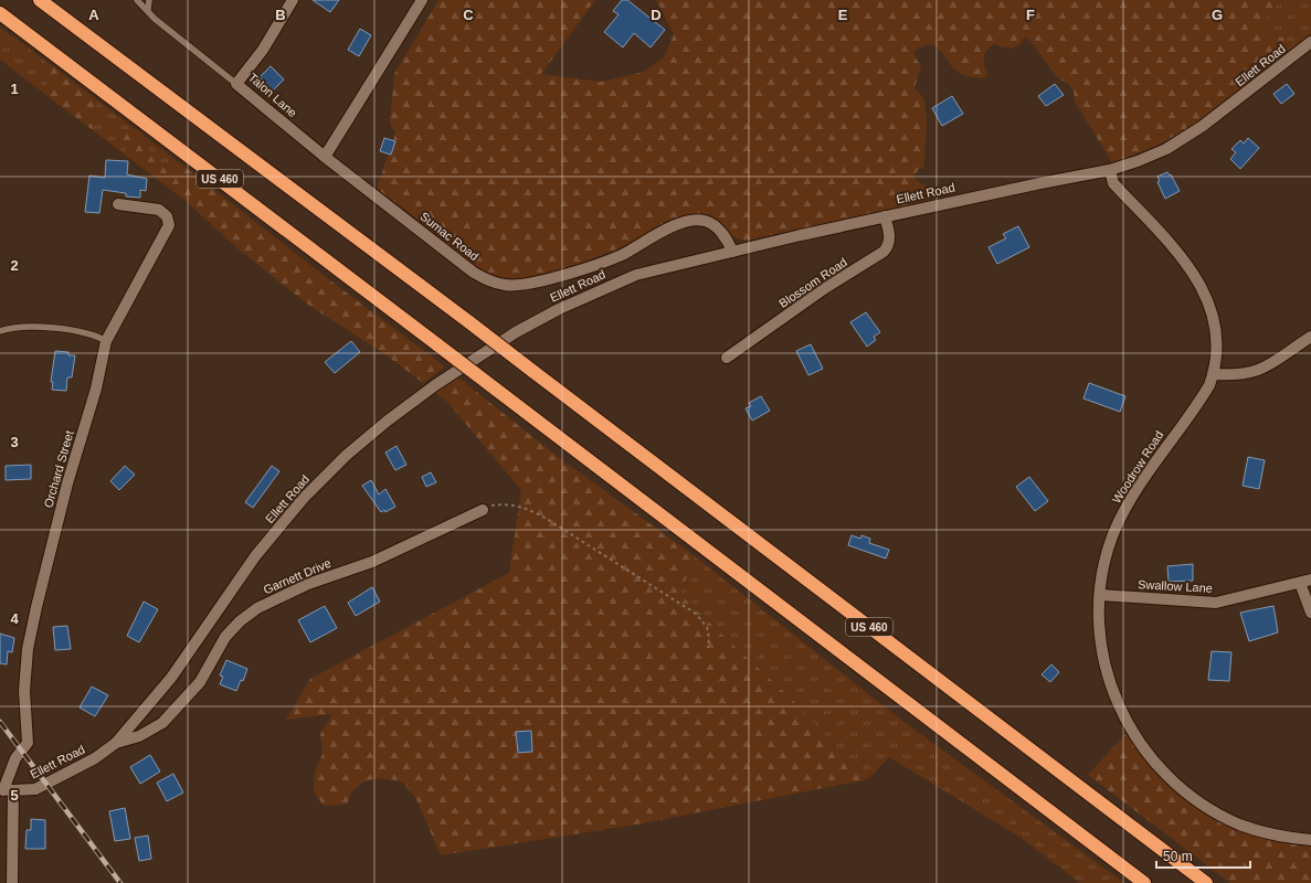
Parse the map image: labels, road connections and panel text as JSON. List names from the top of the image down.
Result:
{
  "streets": {
    "highway": ["US 460"],
    "street": [
      "Ellett Road",
      "Talon Lane",
      "Sumac Road",
      "Blossom Road",
      "Woodrow Road",
      "Orchard Street",
      "Garnett Drive",
      "Swallow Lane"
    ]
  },
  "crossings": [
    ["Ellett Road", "Sumac Road"],
    ["Ellett Road", "Blossom Road"],
    ["Ellett Road", "Woodrow Road"],
    ["Ellett Road", "Orchard Street"],
    ["Ellett Road", "Garnett Drive"],
    ["Talon Lane", "Sumac Road"],
    ["Woodrow Road", "Swallow Lane"]
  ],
  "scale_bar": "50 m",
  "grid": {
    "columns": [
      "A",
      "B",
      "C",
      "D",
      "E",
      "F",
      "G"
    ],
    "rows": [
      "1",
      "2",
      "3",
      "4",
      "5"
    ]
  }
}
